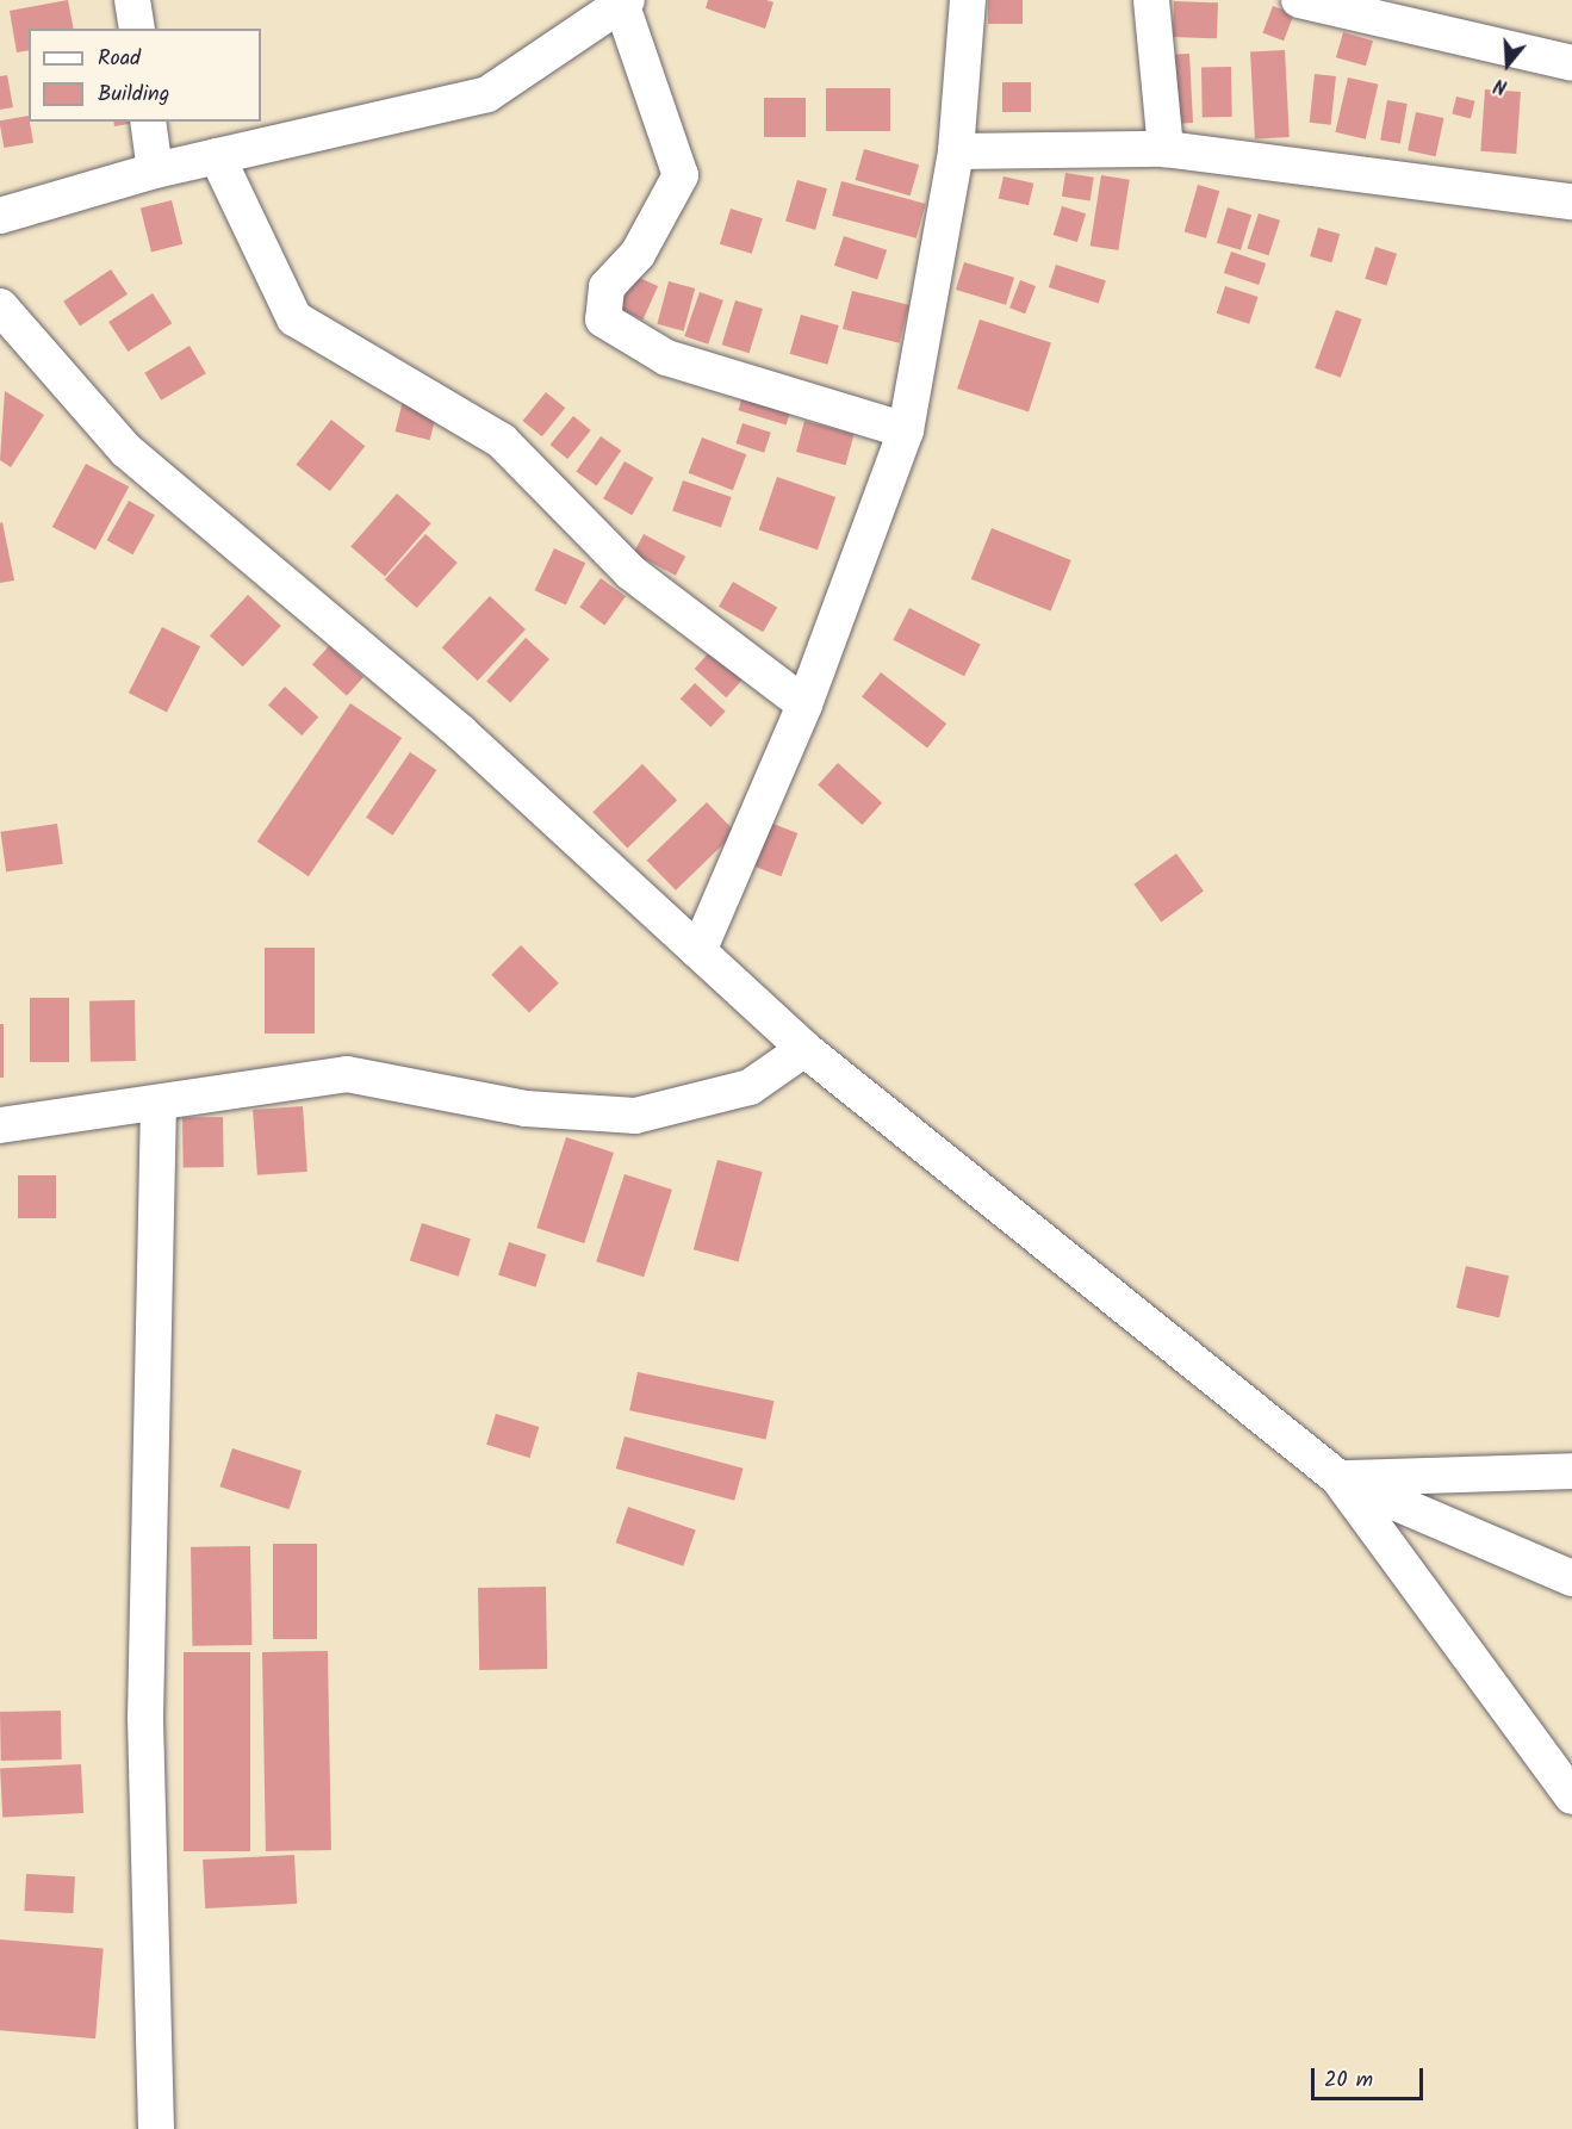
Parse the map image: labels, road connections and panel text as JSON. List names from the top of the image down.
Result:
{
  "legend": ["Road", "Building"],
  "scale_bar": "20 m",
  "north": "bottom"
}
